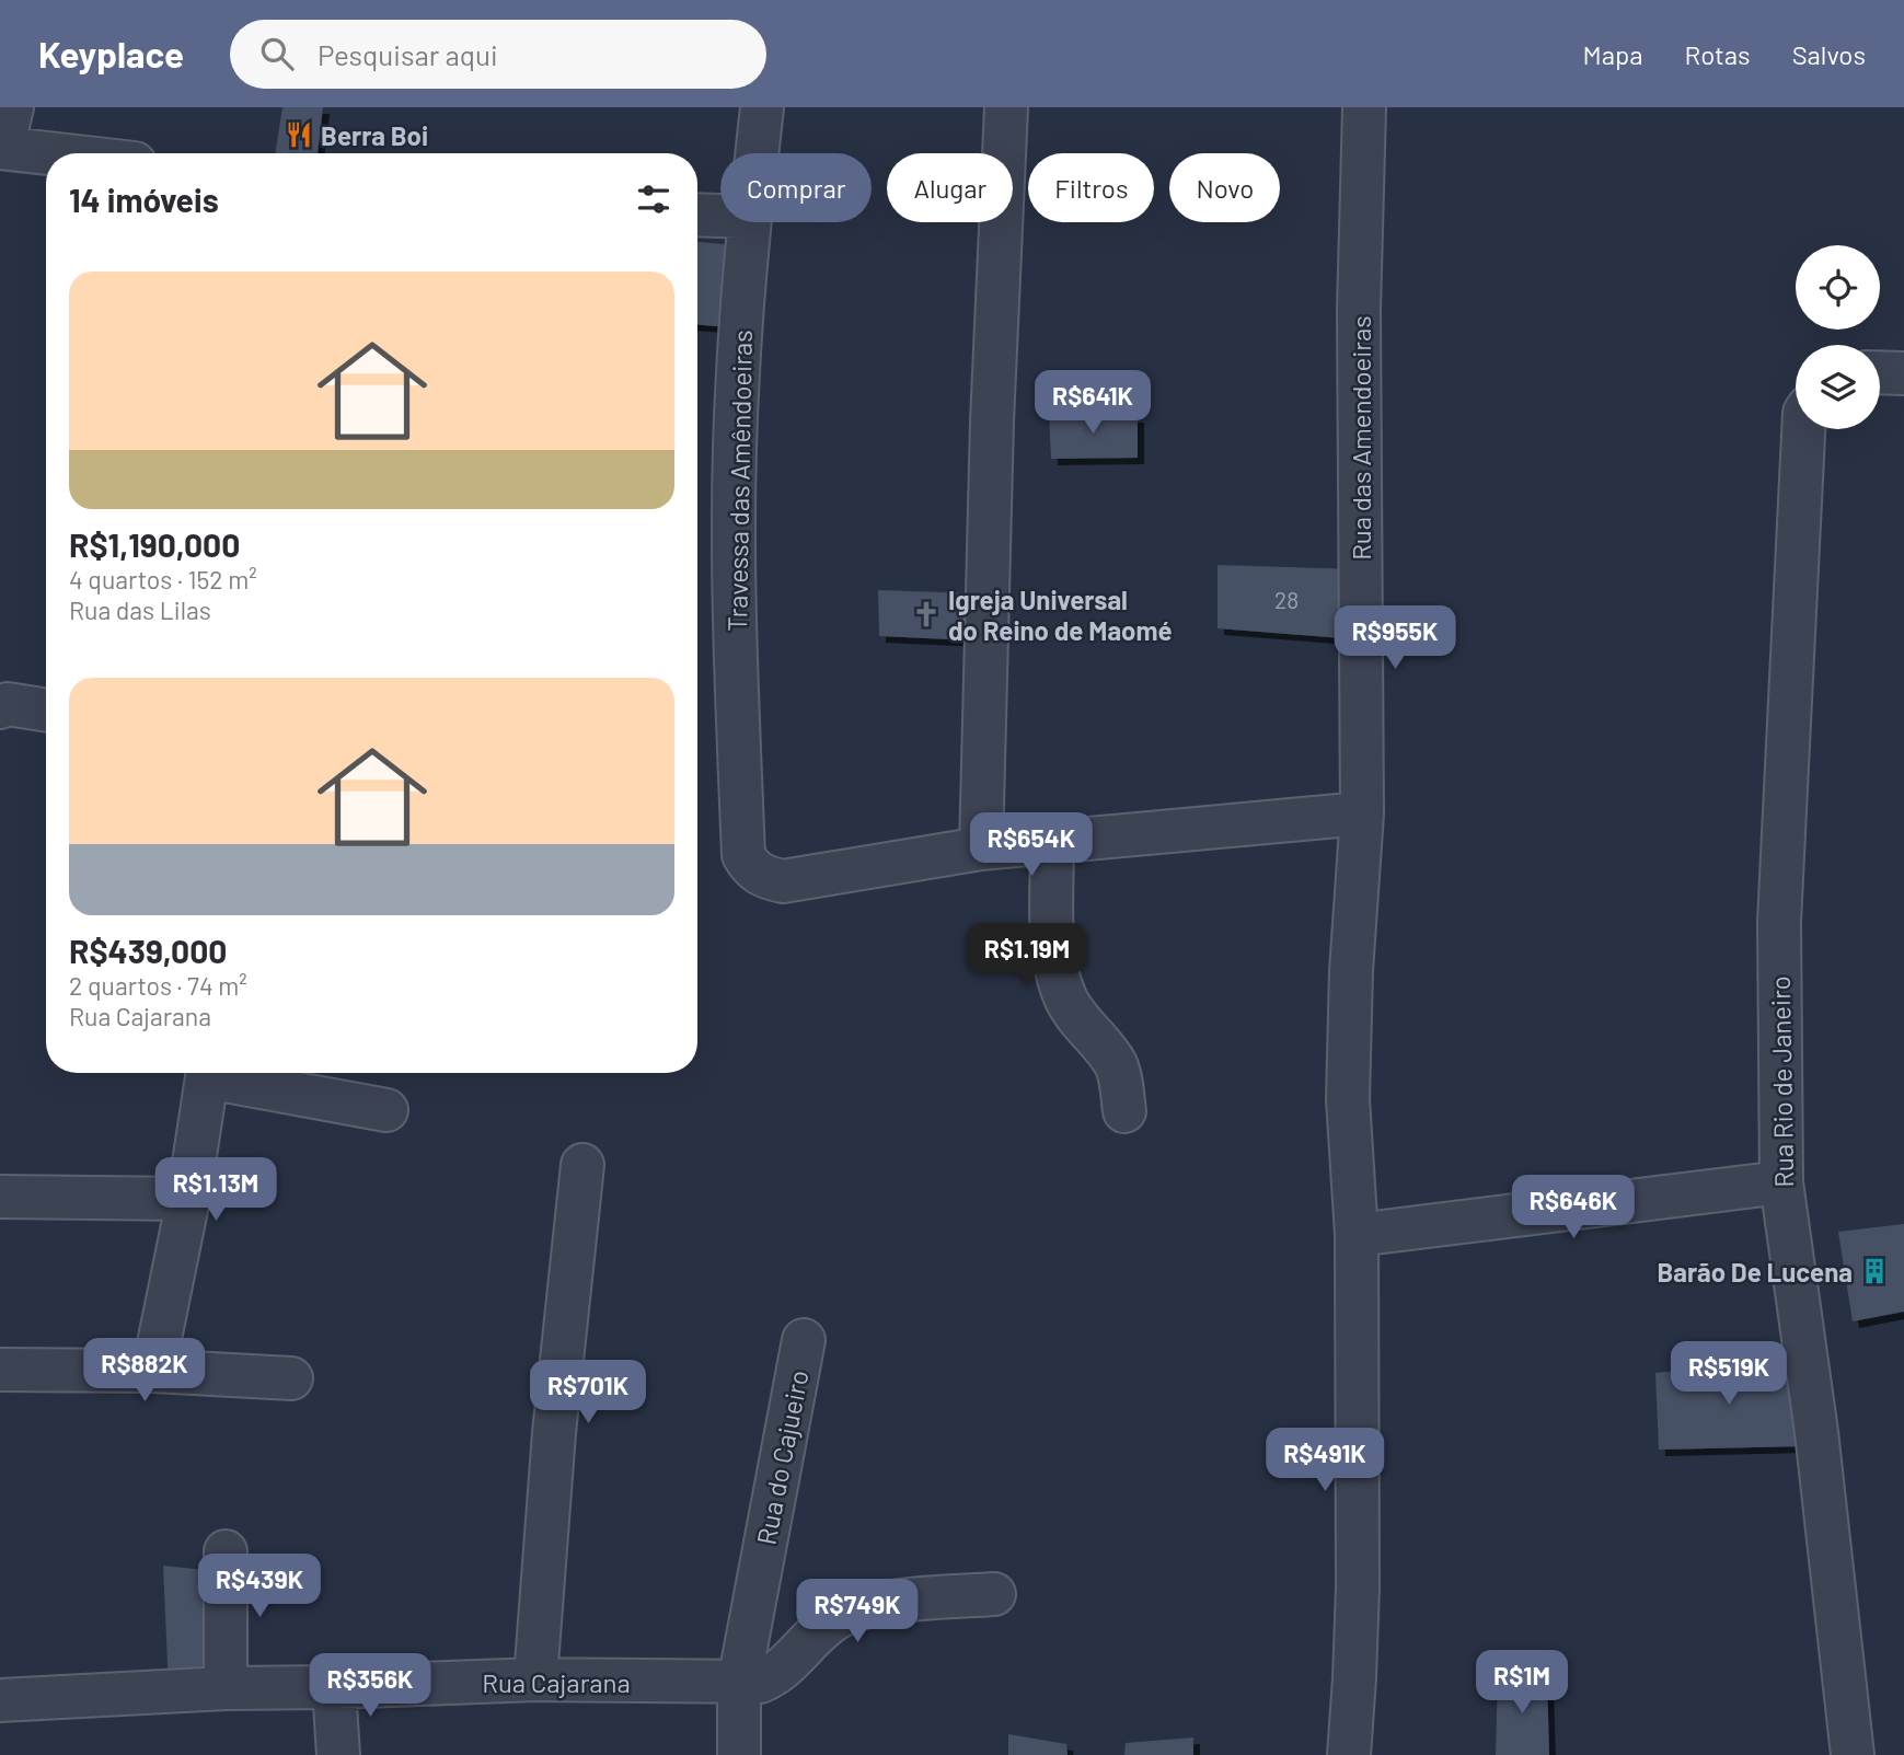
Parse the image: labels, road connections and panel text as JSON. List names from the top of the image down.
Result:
{
  "streets": {
    "street": [
      "Rua das Amendoeiras",
      "Travessa das Amêndoeiras",
      "Rua Rio de Janeiro",
      "Rua do Cajueiro",
      "Rua Cajarana"
    ]
  },
  "crossings": [
    ["Rua do Cajueiro", "Rua Cajarana"]
  ],
  "places": {
    "restaurant": ["Berra Boi"],
    "church": ["Igreja Universal do Reino de Maomé"],
    "building": ["Barão De Lucena"]
  },
  "house_numbers": ["28"],
  "page": {
    "header": "Keyplace",
    "search": "Pesquisar aqui",
    "nav": ["Mapa", "Rotas", "Salvos"],
    "chip": [
      "Comprar",
      "Alugar",
      "Filtros",
      "Novo"
    ],
    "heading": "14 imóveis",
    "list": [
      {
        "name": "R$1,190,000",
        "note": "4 quartos · 152 m² · Rua das Lilas"
      },
      {
        "name": "R$439,000",
        "note": "2 quartos · 74 m² · Rua Cajarana"
      }
    ],
    "price": [
      "R$641K",
      "R$955K",
      "R$654K",
      "R$1.19M",
      "R$1.13M",
      "R$646K",
      "R$882K",
      "R$519K",
      "R$701K",
      "R$491K",
      "R$439K",
      "R$749K",
      "R$1M",
      "R$356K"
    ]
  }
}
